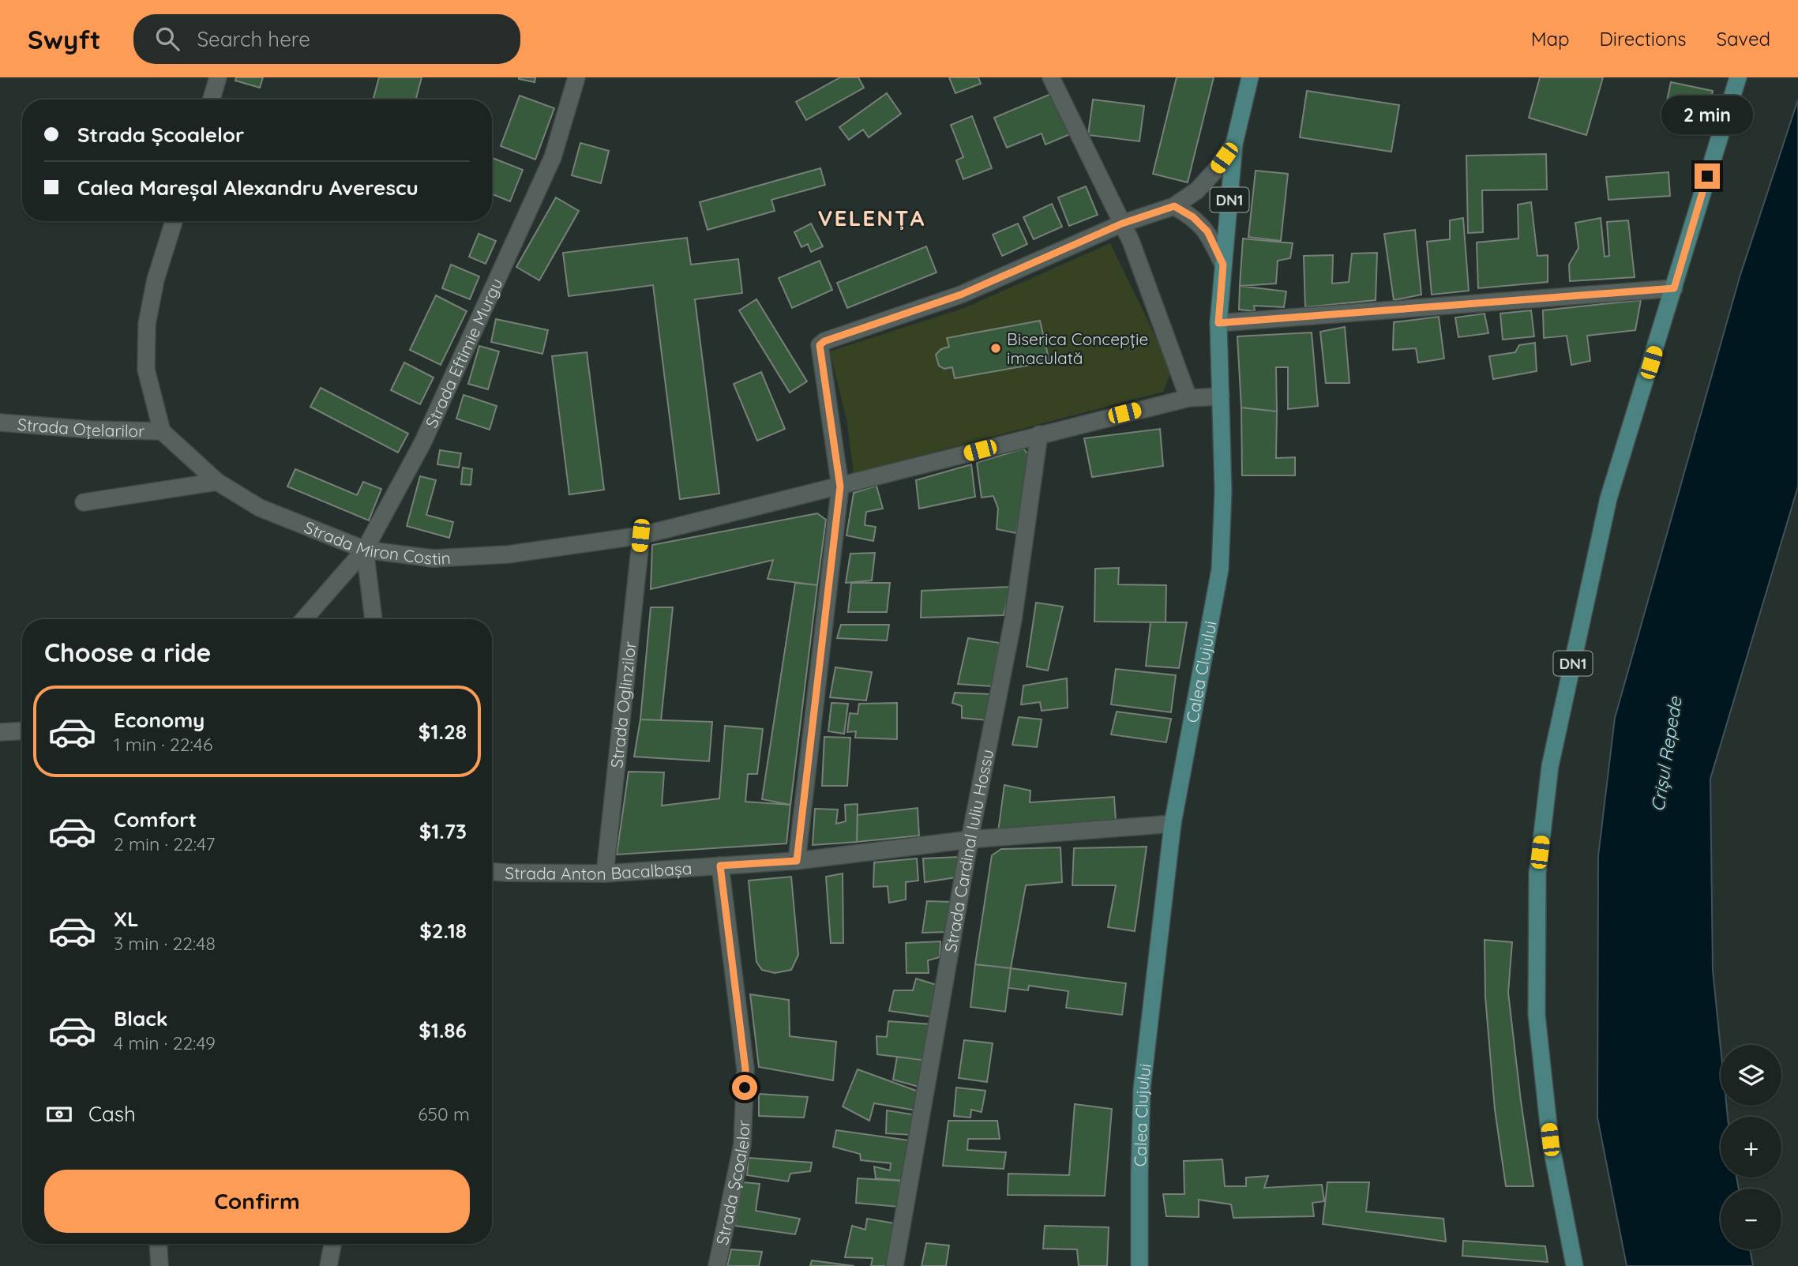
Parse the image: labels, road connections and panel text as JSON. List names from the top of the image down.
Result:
{
  "streets": {
    "main road": ["DN1", "Calea Clujului"],
    "street": [
      "Strada Eftimie Murgu",
      "Strada Oțelarilor",
      "Strada Miron Costin",
      "Strada Oglinzilor",
      "Strada Cardinal Iuliu Hossu",
      "Strada Anton Bacalbașa",
      "Strada Școalelor"
    ]
  },
  "crossings": [
    ["Strada Eftimie Murgu", "Strada Miron Costin"],
    ["Strada Oțelarilor", "Strada Miron Costin"],
    ["Strada Miron Costin", "Calea Clujului"],
    ["Strada Miron Costin", "Strada Oglinzilor"],
    ["Strada Miron Costin", "Strada Cardinal Iuliu Hossu"],
    ["Calea Clujului", "Strada Anton Bacalbașa"],
    ["Strada Oglinzilor", "Strada Anton Bacalbașa"],
    ["Strada Cardinal Iuliu Hossu", "Strada Anton Bacalbașa"],
    ["Strada Anton Bacalbașa", "Strada Școalelor"]
  ],
  "districts": ["VELENȚA"],
  "water": ["Crișul Repede"],
  "places": ["Biserica Concepție imaculată"],
  "page": {
    "header": "Swyft",
    "search": "Search here",
    "nav": ["Map", "Directions", "Saved"],
    "bubble": "2 min",
    "banner": ["Strada Școalelor", "Calea Mareșal Alexandru Averescu"],
    "heading": "Choose a ride",
    "list": [
      {
        "name": "Economy",
        "note": "1 min · 22:46",
        "value": "$1.28"
      },
      {
        "name": "Comfort",
        "note": "2 min · 22:47",
        "value": "$1.73"
      },
      {
        "name": "XL",
        "note": "3 min · 22:48",
        "value": "$2.18"
      },
      {
        "name": "Black",
        "note": "4 min · 22:49",
        "value": "$1.86"
      }
    ],
    "map_buttons": ["+", "−"],
    "pay": ["Cash", "650 m"],
    "buttons": "Confirm"
  }
}
